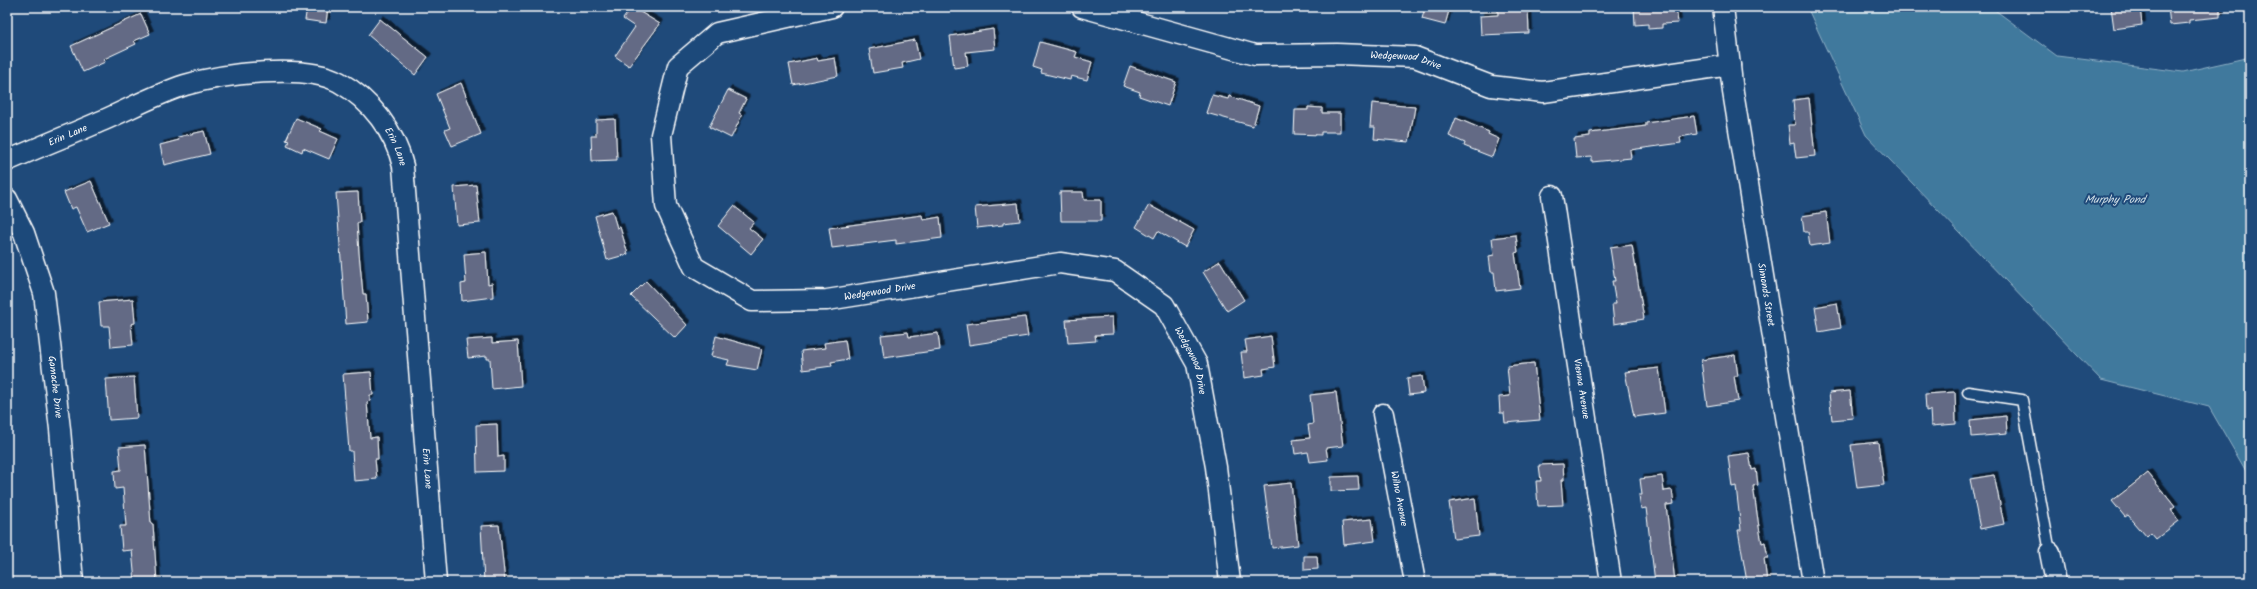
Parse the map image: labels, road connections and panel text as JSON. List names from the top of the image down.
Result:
{
  "streets": {
    "street": [
      "Wedgewood Drive",
      "Erin Lane",
      "Simonds Street",
      "Gamache Drive",
      "Vienna Avenue",
      "Wilno Avenue"
    ]
  },
  "crossings": [
    ["Wedgewood Drive", "Simonds Street"]
  ],
  "water": ["Murphy Pond"]
}
